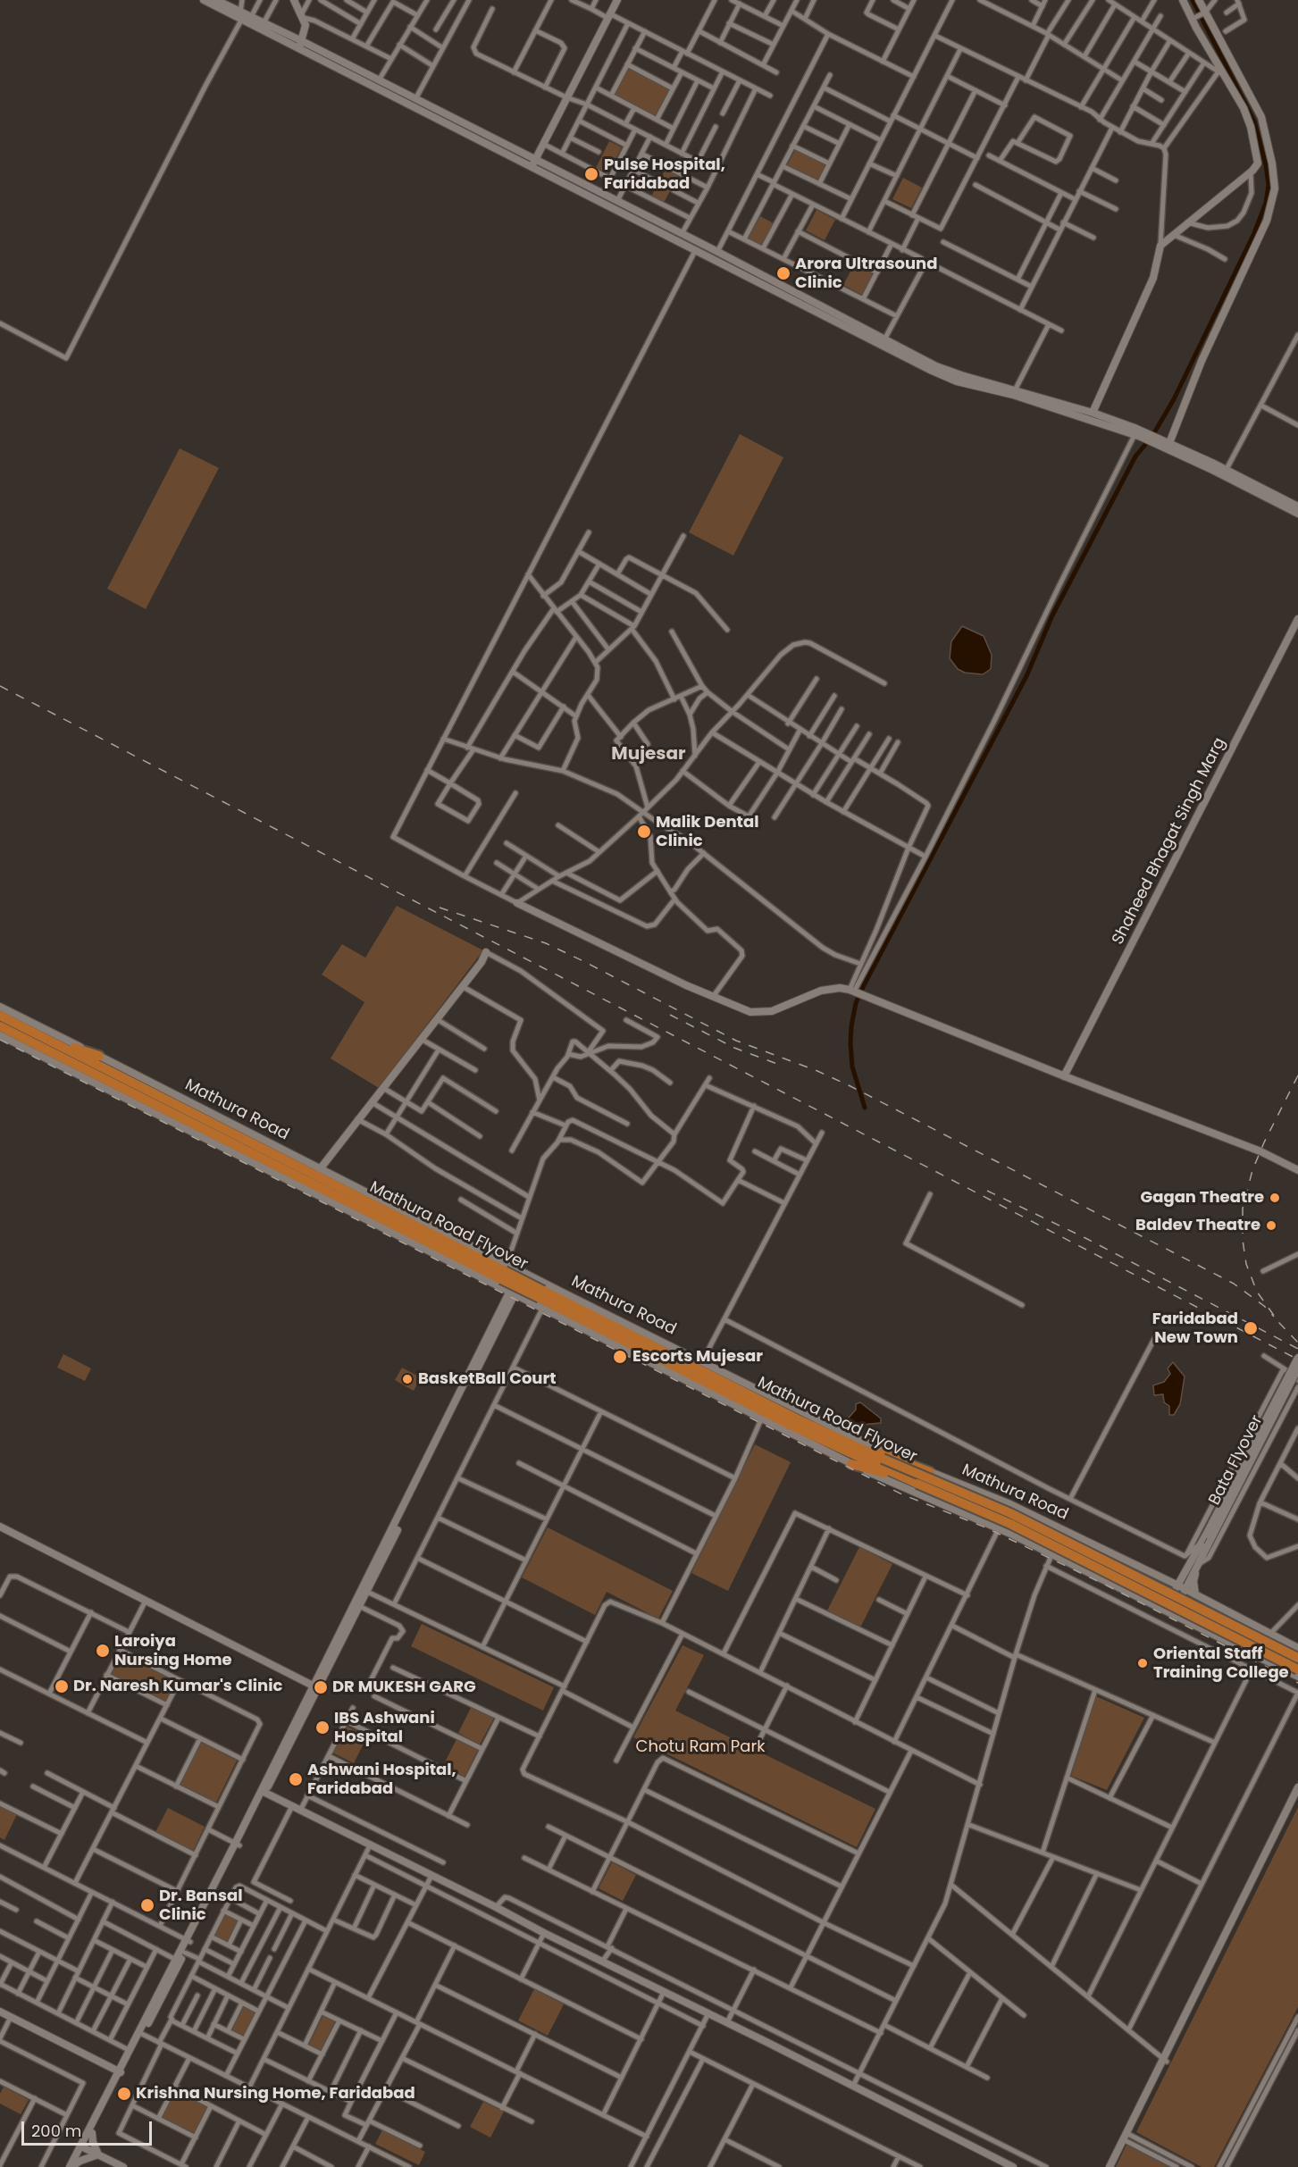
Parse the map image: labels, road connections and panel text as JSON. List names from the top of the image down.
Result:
{
  "streets": {
    "highway": ["Mathura Road Flyover"],
    "street": ["Shaheed Bhagat Singh Marg", "Mathura Road", "Bata Flyover"]
  },
  "crossings": [
    ["Mathura Road", "Bata Flyover"]
  ],
  "districts": ["Mujesar"],
  "parks": ["Chotu Ram Park"],
  "places": [
    "Pulse Hospital, Faridabad",
    "Arora Ultrasound Clinic",
    "Malik Dental Clinic",
    "Gagan Theatre",
    "Baldev Theatre",
    "Faridabad New Town",
    "Escorts Mujesar",
    "BasketBall Court",
    "Laroiya Nursing Home",
    "Oriental Staff Training College",
    "Dr. Naresh Kumar's Clinic",
    "DR MUKESH GARG",
    "IBS Ashwani Hospital",
    "Ashwani Hospital, Faridabad",
    "Dr. Bansal Clinic",
    "Krishna Nursing Home, Faridabad"
  ],
  "scale_bar": "200 m"
}
